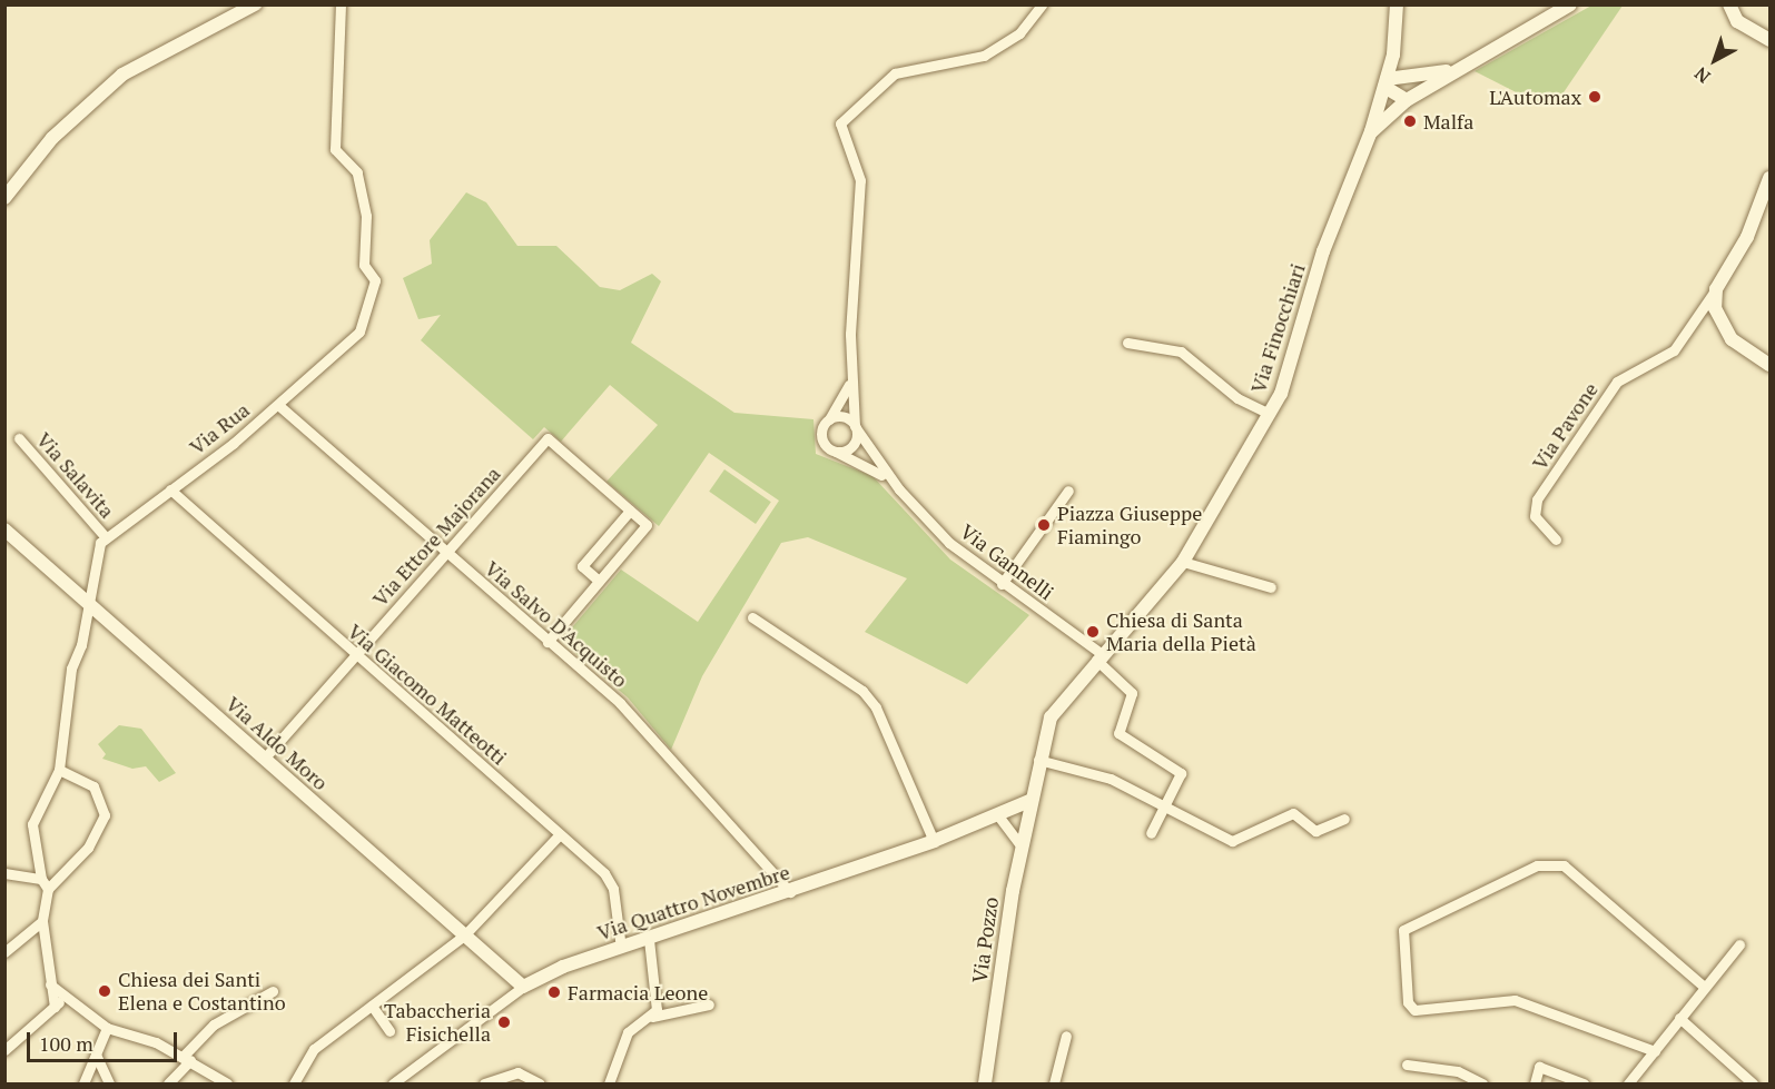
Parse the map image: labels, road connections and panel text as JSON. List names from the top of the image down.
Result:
{
  "streets": {
    "street": [
      "Via Finocchiari",
      "Via Pavone",
      "Via Rua",
      "Via Salavita",
      "Via Ettore Majorana",
      "Via Gannelli",
      "Via Salvo D'Acquisto",
      "Via Giacomo Matteotti",
      "Via Aldo Moro",
      "Via Quattro Novembre",
      "Via Pozzo"
    ]
  },
  "crossings": [
    ["Via Finocchiari", "Via Gannelli"],
    ["Via Finocchiari", "Via Quattro Novembre"],
    ["Via Finocchiari", "Via Pozzo"],
    ["Via Rua", "Via Salavita"],
    ["Via Rua", "Via Salvo D'Acquisto"],
    ["Via Rua", "Via Giacomo Matteotti"],
    ["Via Ettore Majorana", "Via Salvo D'Acquisto"],
    ["Via Ettore Majorana", "Via Giacomo Matteotti"],
    ["Via Ettore Majorana", "Via Aldo Moro"],
    ["Via Salvo D'Acquisto", "Via Quattro Novembre"],
    ["Via Giacomo Matteotti", "Via Quattro Novembre"],
    ["Via Aldo Moro", "Via Quattro Novembre"],
    ["Via Quattro Novembre", "Via Pozzo"]
  ],
  "places": [
    "L'Automax",
    "Malfa",
    "Piazza Giuseppe Fiamingo",
    "Chiesa di Santa Maria della Pietà",
    "Chiesa dei Santi Elena e Costantino",
    "Farmacia Leone",
    "Tabaccheria Fisichella"
  ],
  "scale_bar": "100 m",
  "north": "bottom left"
}
